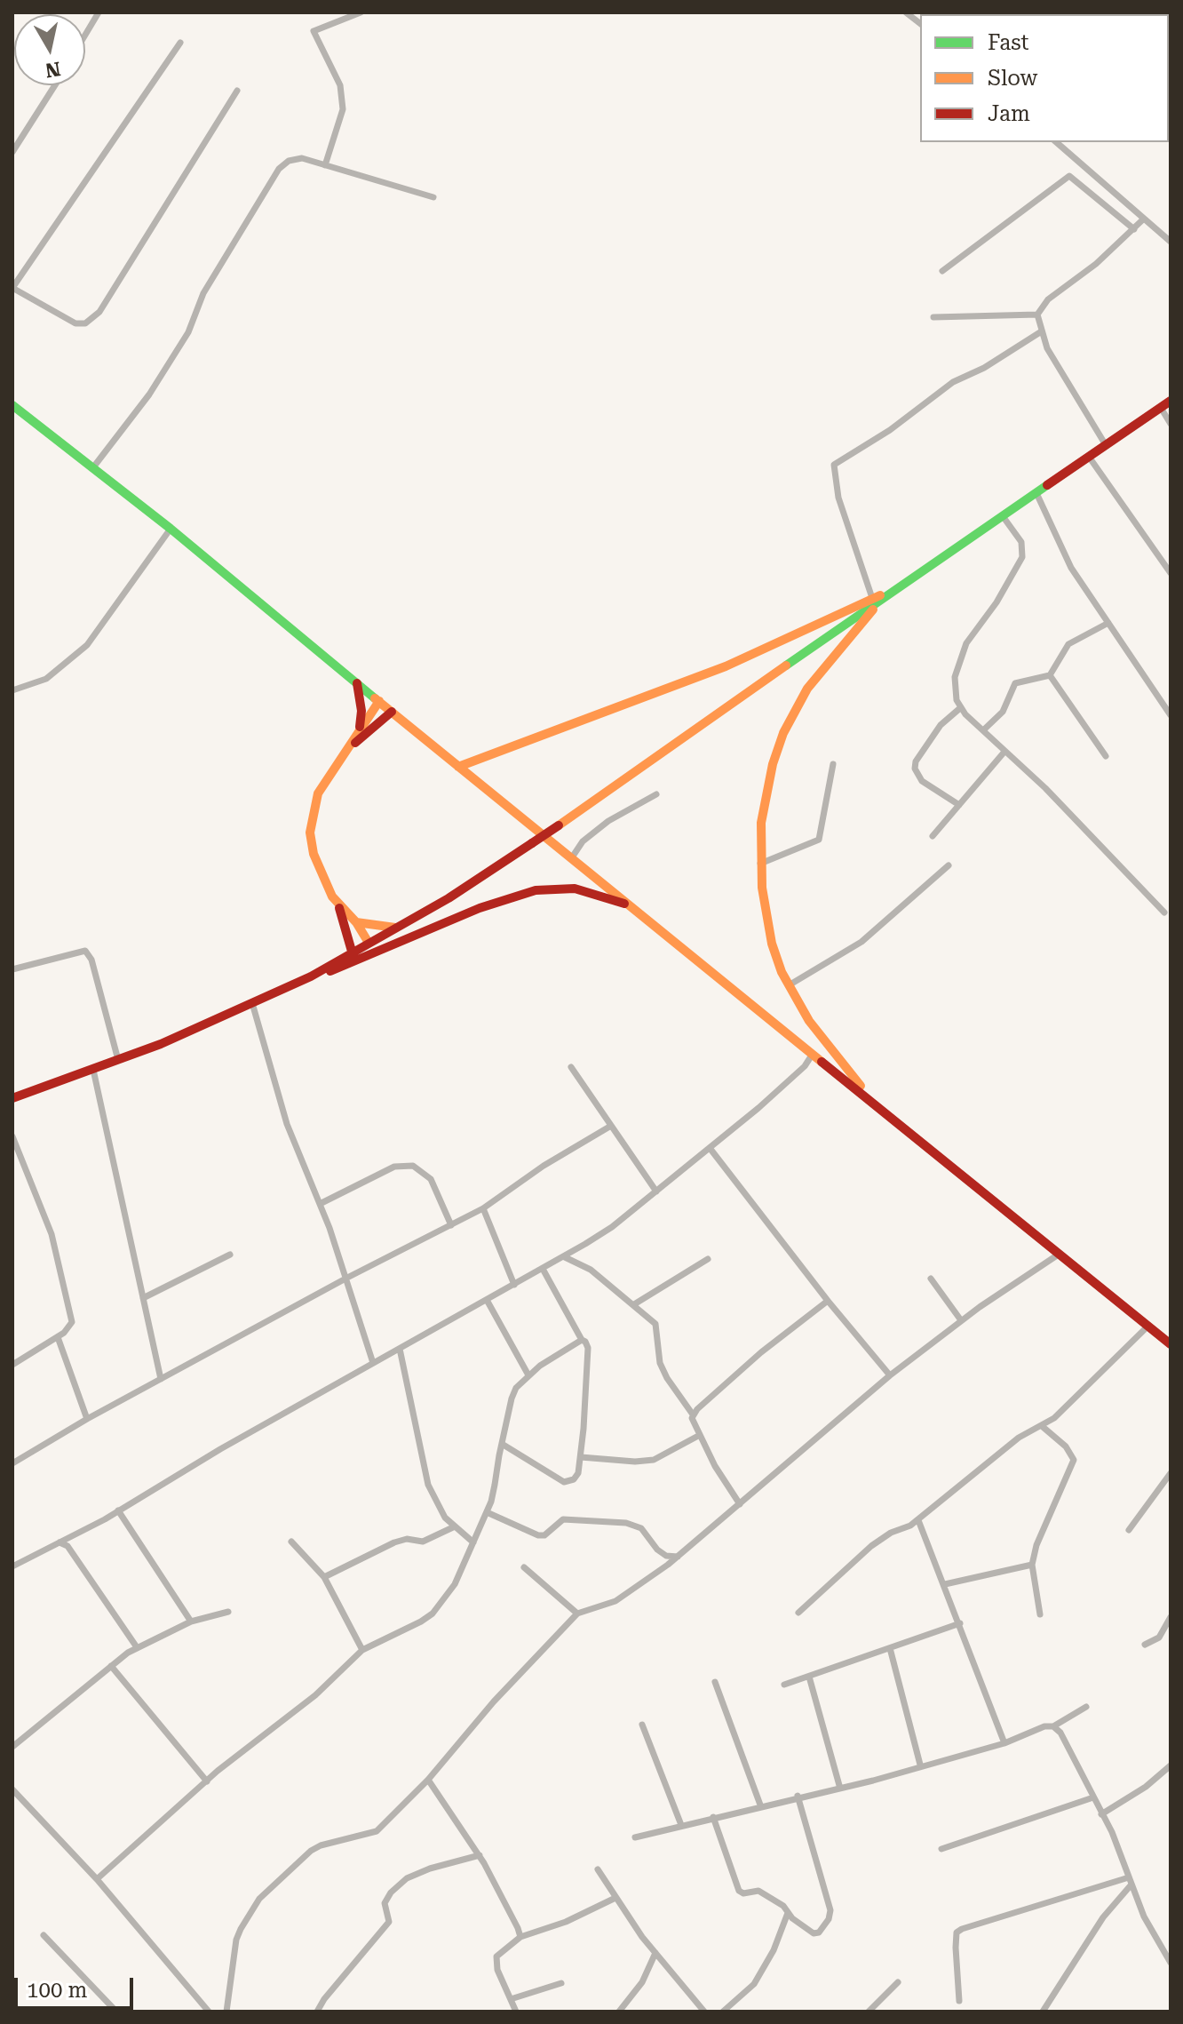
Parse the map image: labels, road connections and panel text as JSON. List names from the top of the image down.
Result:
{
  "legend": ["Fast", "Slow", "Jam"],
  "scale_bar": "100 m",
  "north": "bottom"
}
